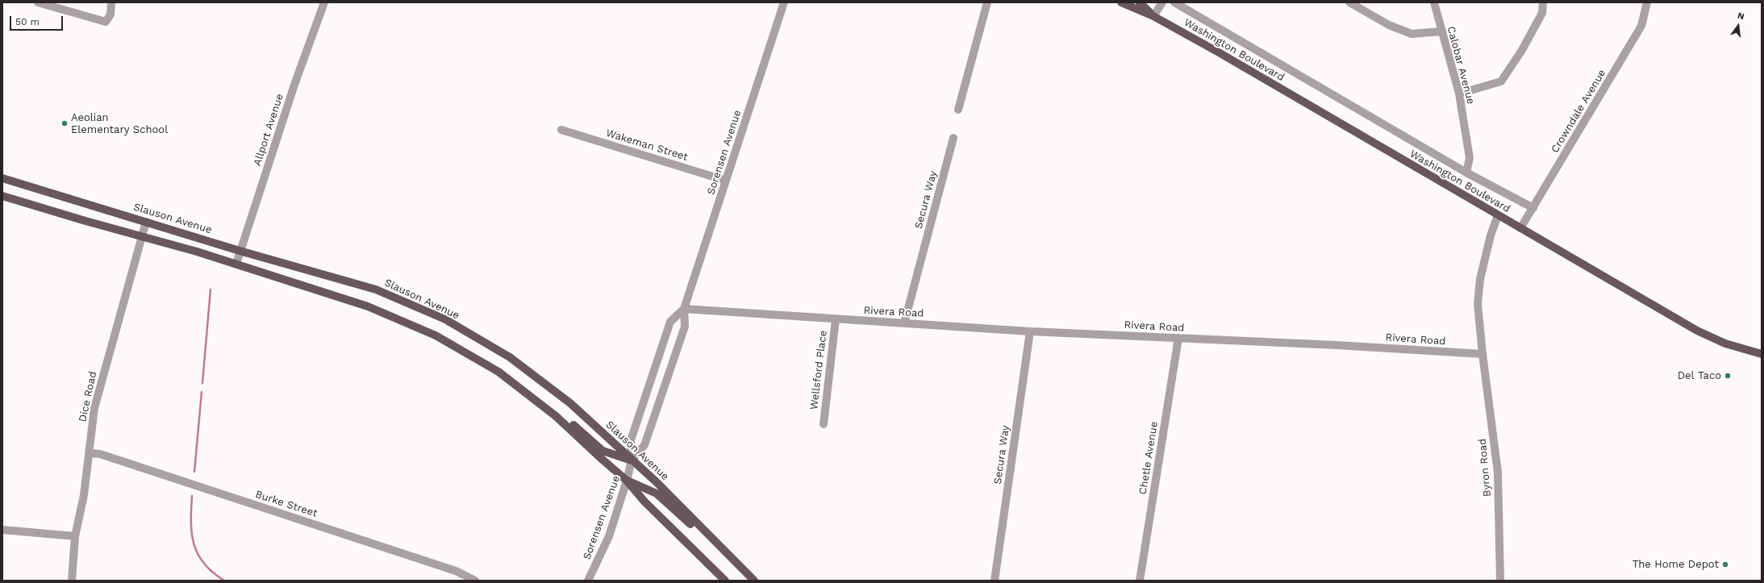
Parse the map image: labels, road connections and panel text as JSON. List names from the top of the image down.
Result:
{
  "streets": {
    "main road": ["Washington Boulevard", "Slauson Avenue"],
    "street": [
      "Calobar Avenue",
      "Crowndale Avenue",
      "Allport Avenue",
      "Wakeman Street",
      "Sorensen Avenue",
      "Secura Way",
      "Rivera Road",
      "Wellsford Place",
      "Dice Road",
      "Chetle Avenue",
      "Byron Road",
      "Burke Street"
    ]
  },
  "crossings": [
    ["Washington Boulevard", "Calobar Avenue"],
    ["Washington Boulevard", "Crowndale Avenue"],
    ["Allport Avenue", "Slauson Avenue"],
    ["Wakeman Street", "Sorensen Avenue"],
    ["Sorensen Avenue", "Slauson Avenue"],
    ["Sorensen Avenue", "Rivera Road"],
    ["Secura Way", "Rivera Road"],
    ["Slauson Avenue", "Dice Road"],
    ["Rivera Road", "Wellsford Place"],
    ["Rivera Road", "Chetle Avenue"],
    ["Rivera Road", "Byron Road"],
    ["Dice Road", "Burke Street"]
  ],
  "places": ["Aeolian Elementary School", "Del Taco", "The Home Depot"],
  "scale_bar": "50 m",
  "north": "top"
}
